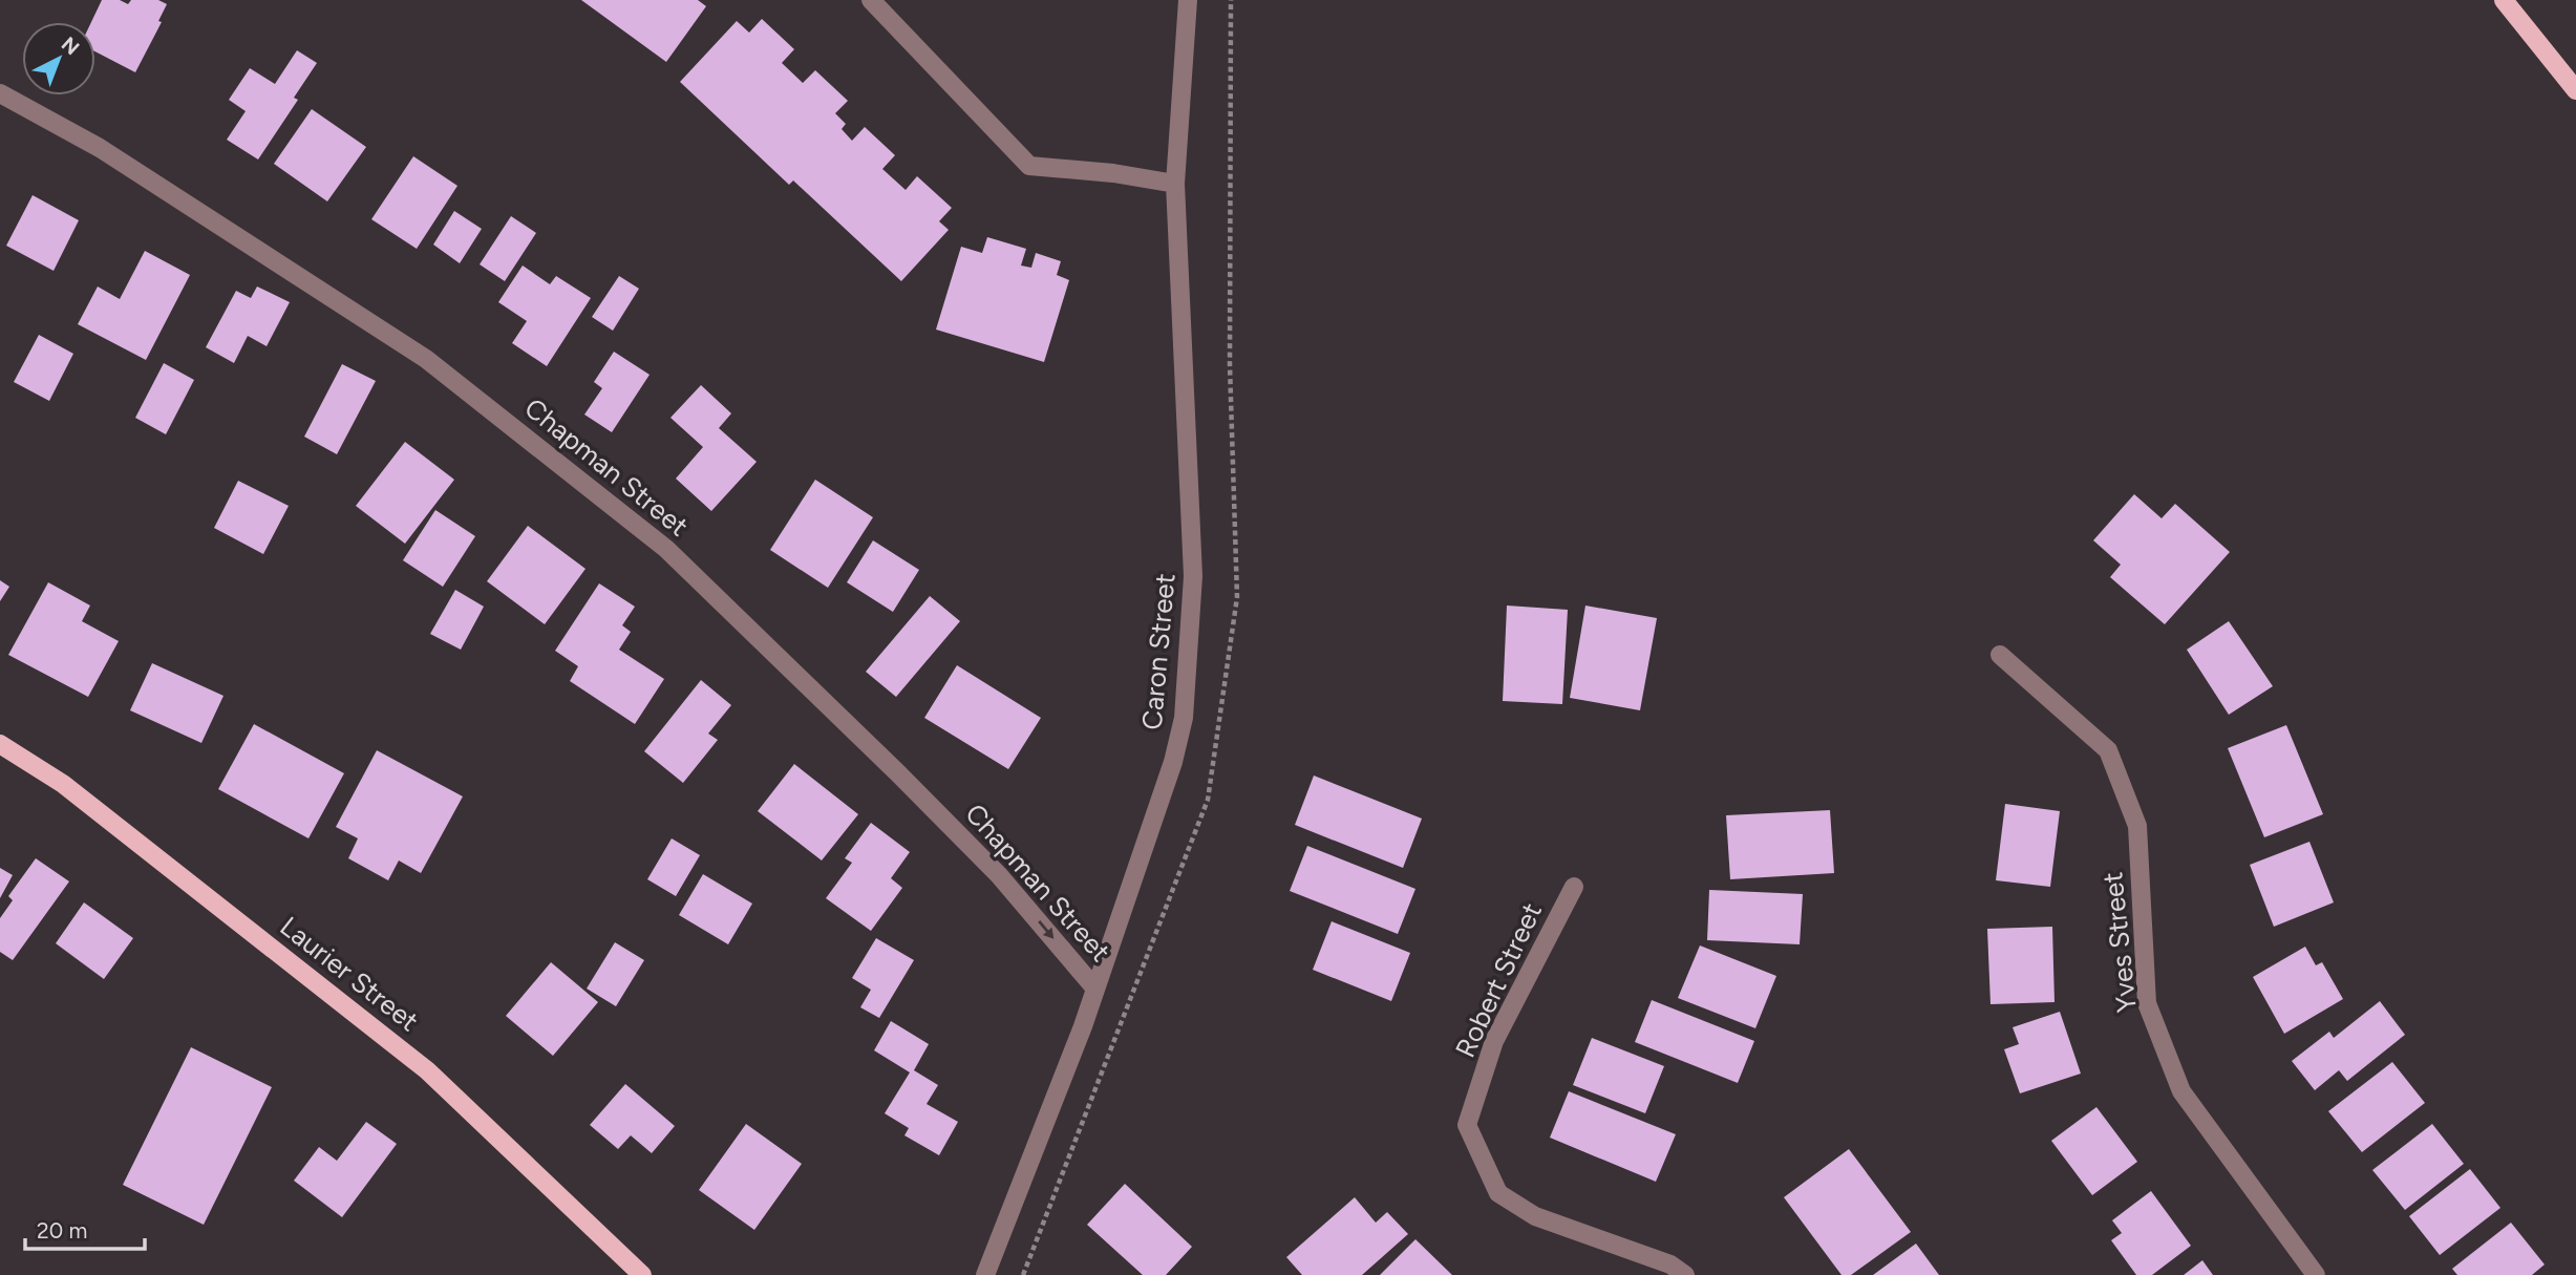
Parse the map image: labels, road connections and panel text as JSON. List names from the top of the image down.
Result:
{
  "streets": {
    "main road": ["Laurier Street"],
    "street": [
      "Chapman Street",
      "Caron Street",
      "Yves Street",
      "Robert Street"
    ]
  },
  "crossings": [
    ["Chapman Street", "Caron Street"]
  ],
  "one_way": ["Chapman Street"],
  "scale_bar": "20 m",
  "north": "top right"
}
